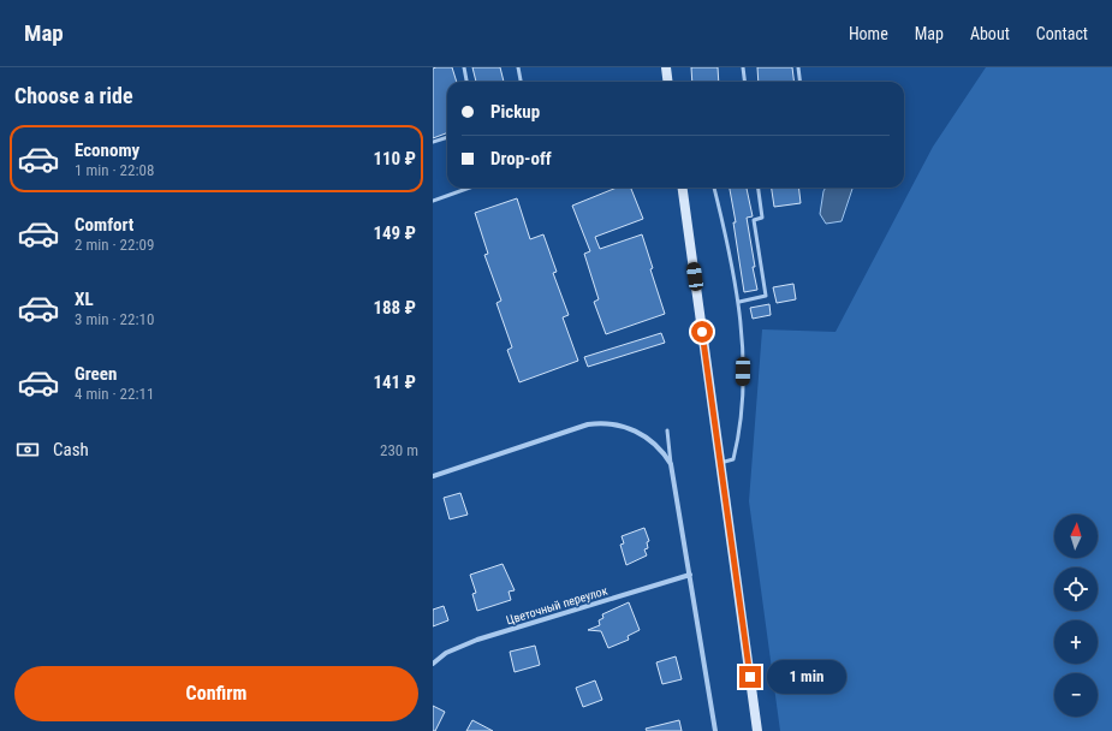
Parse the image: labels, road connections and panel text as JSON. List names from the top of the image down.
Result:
{
  "streets": {
    "street": ["Цветочный переулок"]
  },
  "north": "top",
  "page": {
    "header": "Map",
    "nav": [
      "Home",
      "Map",
      "About",
      "Contact"
    ],
    "heading": "Choose a ride",
    "banner": ["Pickup", "Drop-off"],
    "list": [
      {
        "name": "Economy",
        "note": "1 min · 22:08",
        "value": "110 ₽"
      },
      {
        "name": "Comfort",
        "note": "2 min · 22:09",
        "value": "149 ₽"
      },
      {
        "name": "XL",
        "note": "3 min · 22:10",
        "value": "188 ₽"
      },
      {
        "name": "Green",
        "note": "4 min · 22:11",
        "value": "141 ₽"
      }
    ],
    "pay": ["Cash", "230 m"],
    "map_buttons": ["+", "−"],
    "buttons": "Confirm",
    "bubble": "1 min"
  }
}
